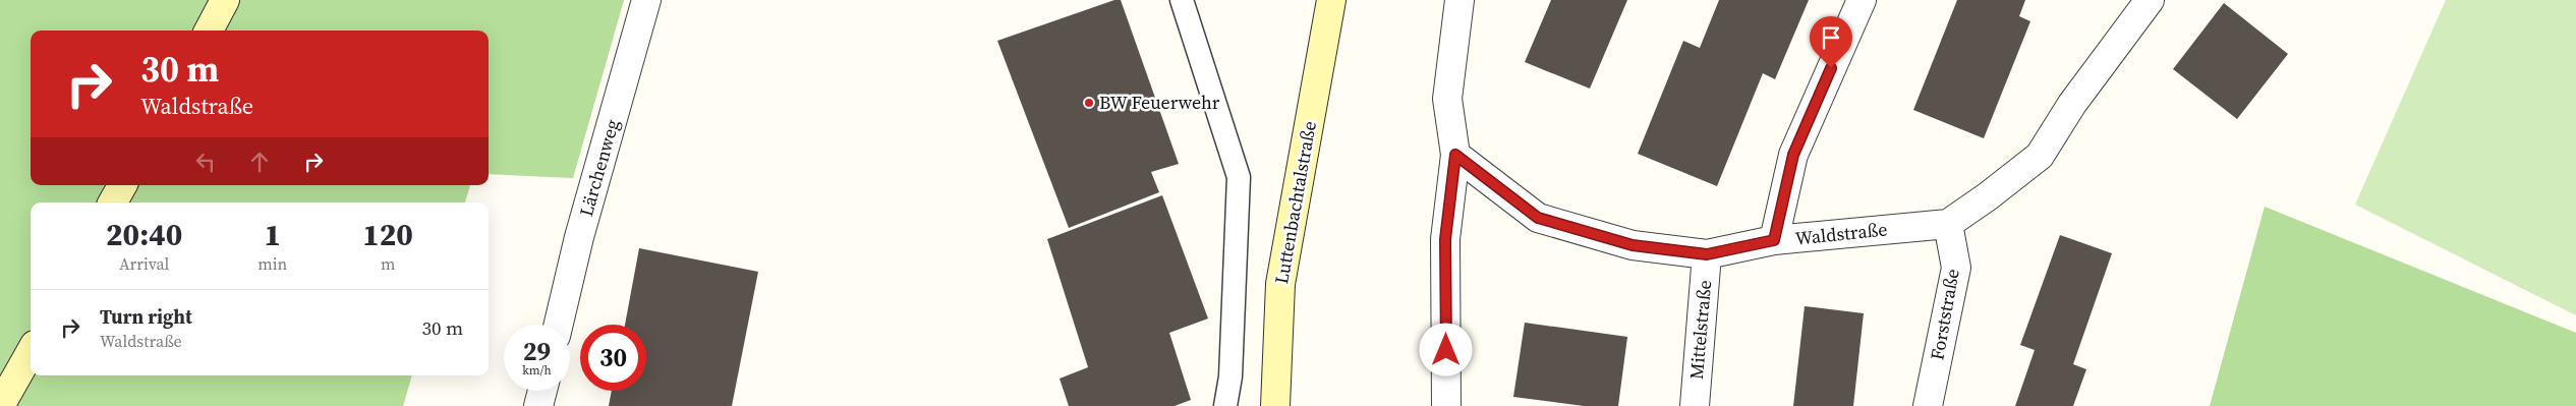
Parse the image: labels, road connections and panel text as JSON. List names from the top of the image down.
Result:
{
  "streets": {
    "street": [
      "Lärchenweg",
      "Luttenbachtalstraße",
      "Waldstraße",
      "Forststraße",
      "Mittelstraße"
    ]
  },
  "crossings": [
    ["Waldstraße", "Forststraße"],
    ["Waldstraße", "Mittelstraße"]
  ],
  "places": ["BW Feuerwehr"],
  "page": {
    "turn": ["30 m", "Waldstraße"],
    "eta": [
      "20:40",
      "Arrival",
      "1",
      "min",
      "120",
      "m"
    ],
    "list": [
      {
        "name": "Turn right",
        "note": "Waldstraße",
        "value": "30 m"
      }
    ],
    "speed": "29 km/h",
    "limit": "30"
  }
}
